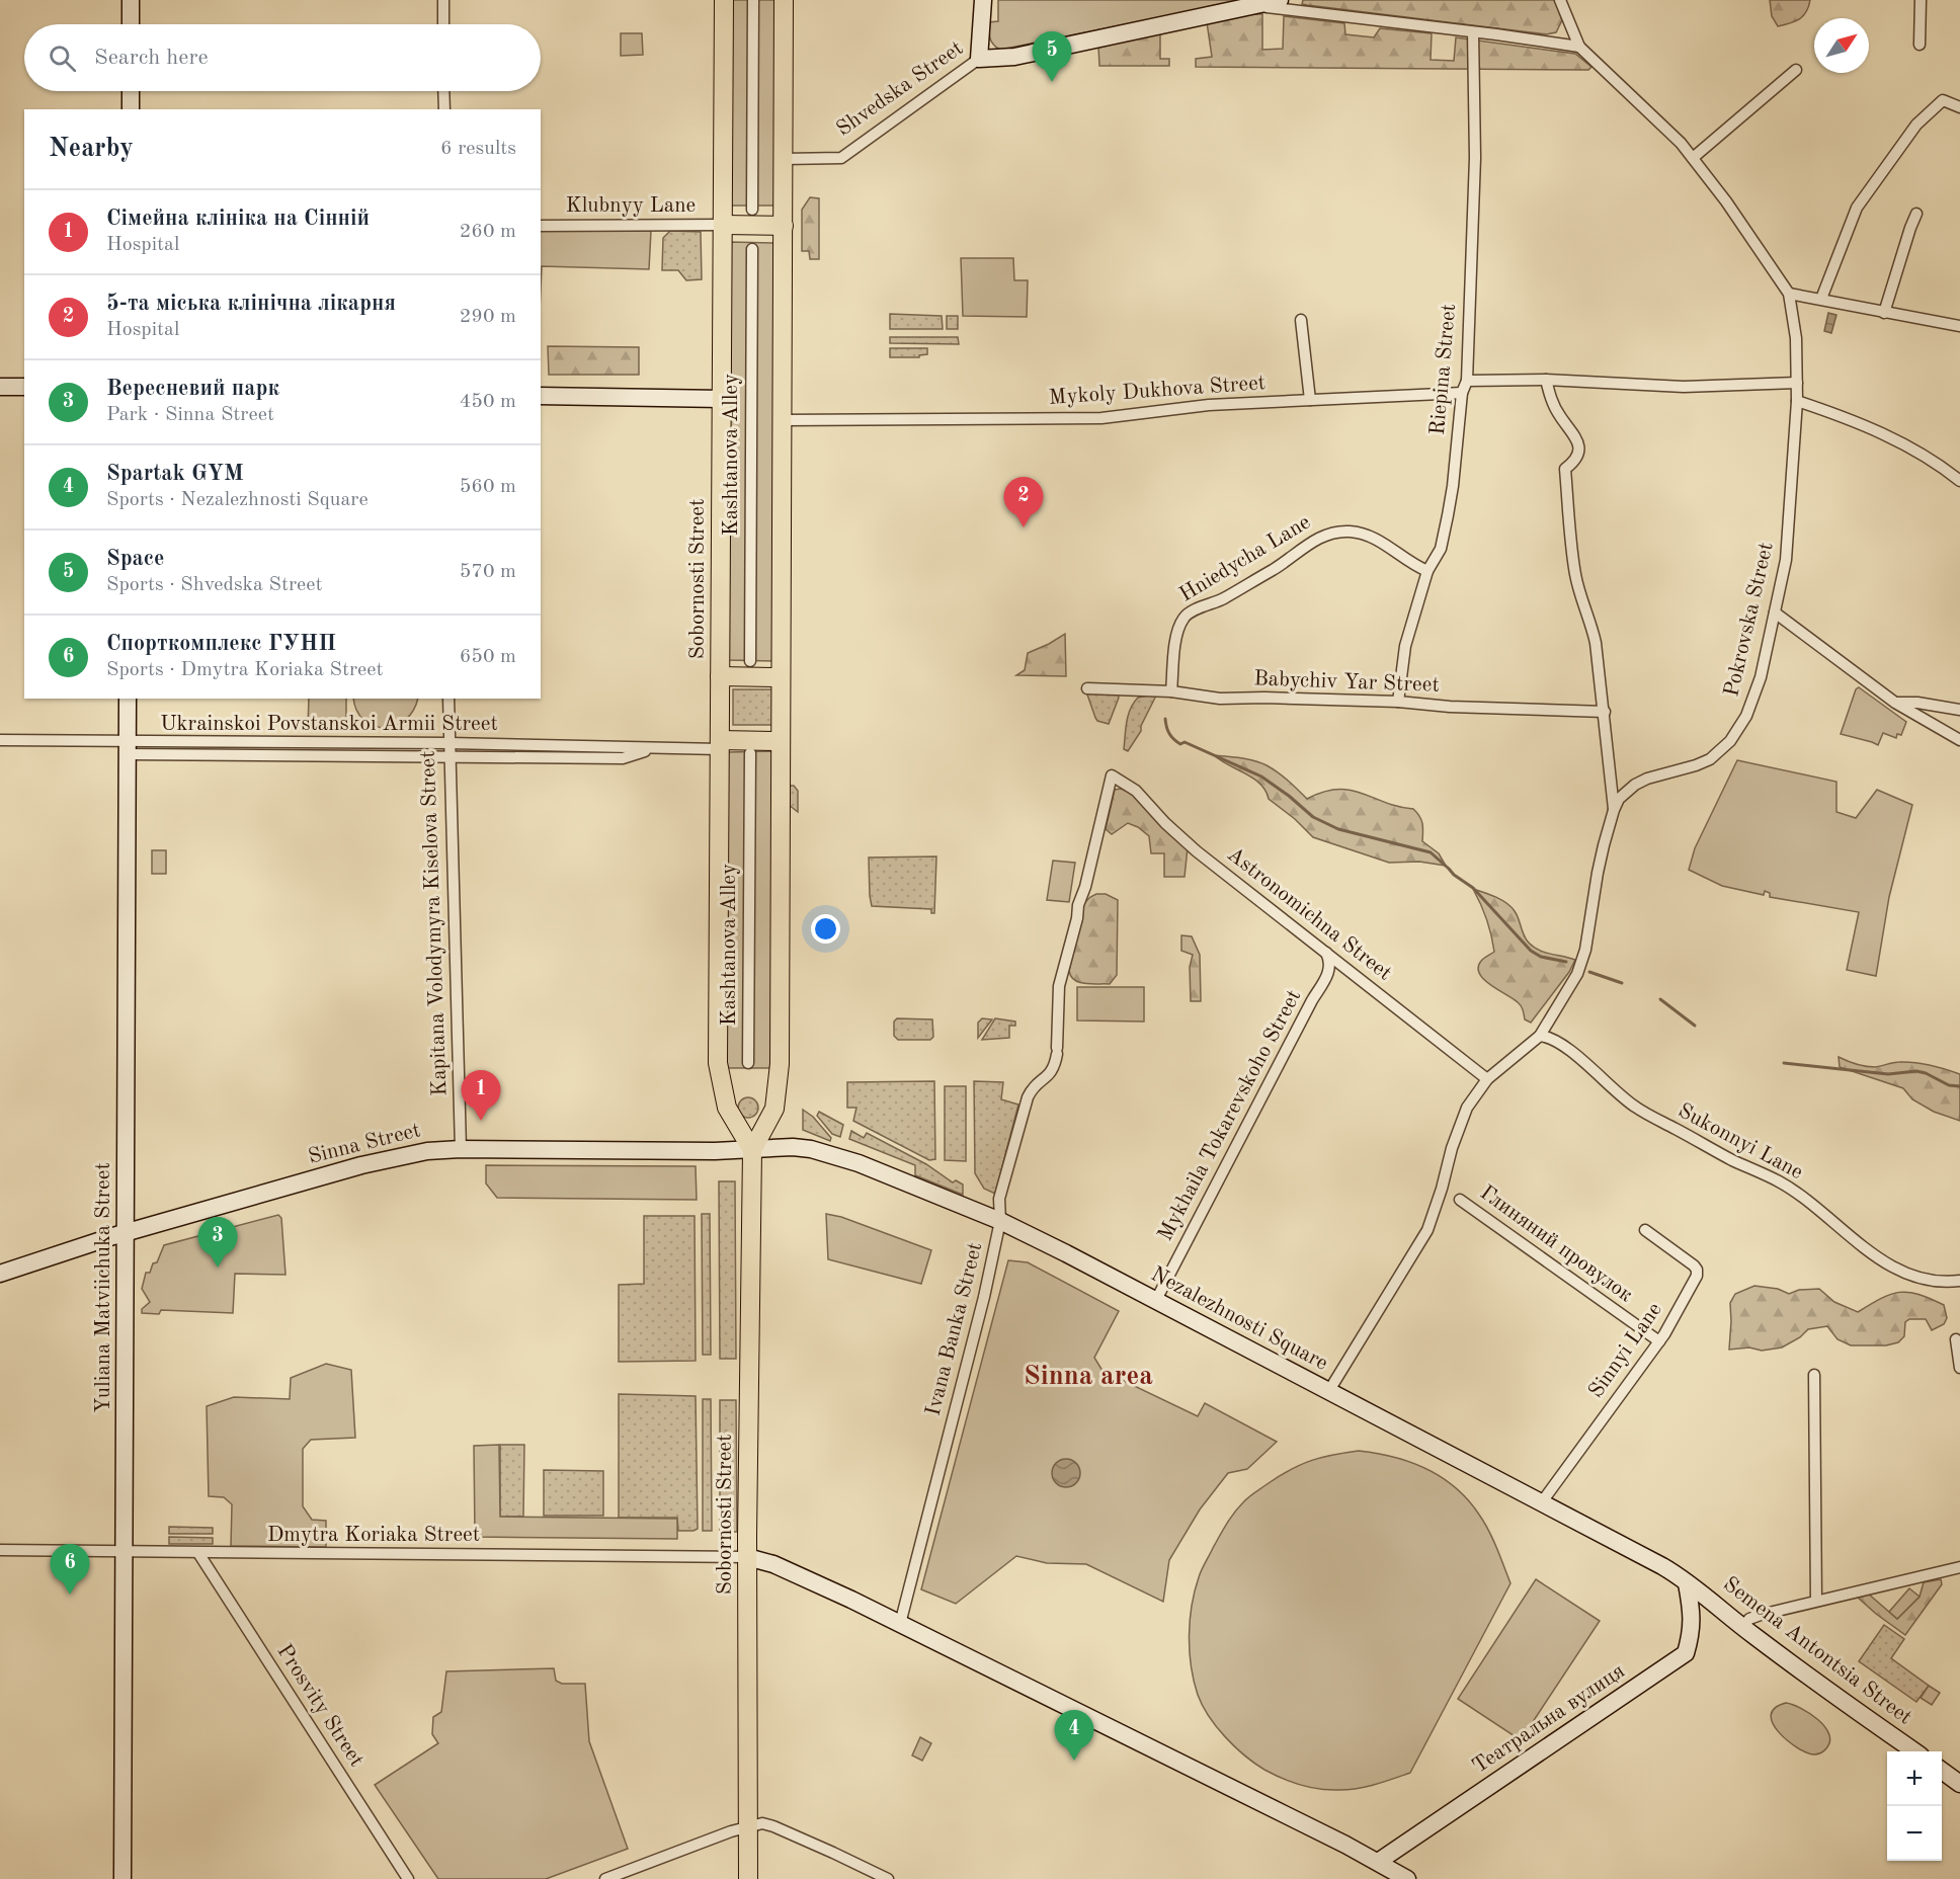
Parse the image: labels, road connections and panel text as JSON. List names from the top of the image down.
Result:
{
  "streets": {
    "main road": ["Sobornosti Street"],
    "street": [
      "Shvedska Street",
      "Klubnyy Lane",
      "Riepina Street",
      "Mykoly Dukhova Street",
      "Kashtanova Alley",
      "Hniedycha Lane",
      "Pokrovska Street",
      "Babychiv Yar Street",
      "Ukrainskoi Povstanskoi Armii Street",
      "Astronomichna Street",
      "Kapitana Volodymyra Kiselova Street",
      "Mykhaila Tokarevskoho Street",
      "Sukonnyi Lane",
      "Sinna Street",
      "Глиняний провулок",
      "Yuliana Matviichuka Street",
      "Nezalezhnosti Square",
      "Ivana Banka Street",
      "Sinnyi Lane",
      "Dmytra Koriaka Street",
      "Semena Antontsia Street",
      "Prosvity Street",
      "Театральна вулиця"
    ]
  },
  "crossings": [
    ["Shvedska Street", "Riepina Street"],
    ["Shvedska Street", "Sobornosti Street"],
    ["Shvedska Street", "Pokrovska Street"],
    ["Klubnyy Lane", "Sobornosti Street"],
    ["Riepina Street", "Mykoly Dukhova Street"],
    ["Riepina Street", "Hniedycha Lane"],
    ["Riepina Street", "Babychiv Yar Street"],
    ["Mykoly Dukhova Street", "Sobornosti Street"],
    ["Hniedycha Lane", "Babychiv Yar Street"],
    ["Sobornosti Street", "Ukrainskoi Povstanskoi Armii Street"],
    ["Sobornosti Street", "Sinna Street"],
    ["Sobornosti Street", "Nezalezhnosti Square"],
    ["Sobornosti Street", "Dmytra Koriaka Street"],
    ["Pokrovska Street", "Astronomichna Street"],
    ["Pokrovska Street", "Sukonnyi Lane"],
    ["Pokrovska Street", "Nezalezhnosti Square"],
    ["Ukrainskoi Povstanskoi Armii Street", "Kapitana Volodymyra Kiselova Street"],
    ["Ukrainskoi Povstanskoi Armii Street", "Yuliana Matviichuka Street"],
    ["Astronomichna Street", "Mykhaila Tokarevskoho Street"],
    ["Astronomichna Street", "Ivana Banka Street"],
    ["Kapitana Volodymyra Kiselova Street", "Sinna Street"],
    ["Mykhaila Tokarevskoho Street", "Nezalezhnosti Square"],
    ["Sinna Street", "Yuliana Matviichuka Street"],
    ["Sinna Street", "Nezalezhnosti Square"],
    ["Глиняний провулок", "Sinnyi Lane"],
    ["Yuliana Matviichuka Street", "Dmytra Koriaka Street"],
    ["Nezalezhnosti Square", "Ivana Banka Street"],
    ["Nezalezhnosti Square", "Sinnyi Lane"],
    ["Nezalezhnosti Square", "Semena Antontsia Street"],
    ["Nezalezhnosti Square", "Театральна вулиця"],
    ["Dmytra Koriaka Street", "Prosvity Street"],
    ["Semena Antontsia Street", "Театральна вулиця"]
  ],
  "districts": ["Sinna area"],
  "north": "top right",
  "page": {
    "search": "Search here",
    "pins": [
      "5",
      "2",
      "1",
      "3",
      "6",
      "4"
    ],
    "heading": ["Nearby", "6 results"],
    "list": [
      {
        "mark": "1",
        "name": "Сімейна клініка на Сінній",
        "note": "Hospital",
        "value": "260 m"
      },
      {
        "mark": "2",
        "name": "5-та міська клінічна лікарня",
        "note": "Hospital",
        "value": "290 m"
      },
      {
        "mark": "3",
        "name": "Вересневий парк",
        "note": "Park · Sinna Street",
        "value": "450 m"
      },
      {
        "mark": "4",
        "name": "Spartak GYM",
        "note": "Sports · Nezalezhnosti Square",
        "value": "560 m"
      },
      {
        "mark": "5",
        "name": "Space",
        "note": "Sports · Shvedska Street",
        "value": "570 m"
      },
      {
        "mark": "6",
        "name": "Спорткомплекс ГУНП",
        "note": "Sports · Dmytra Koriaka Street",
        "value": "650 m"
      }
    ],
    "map_buttons": ["+", "−"]
  }
}
